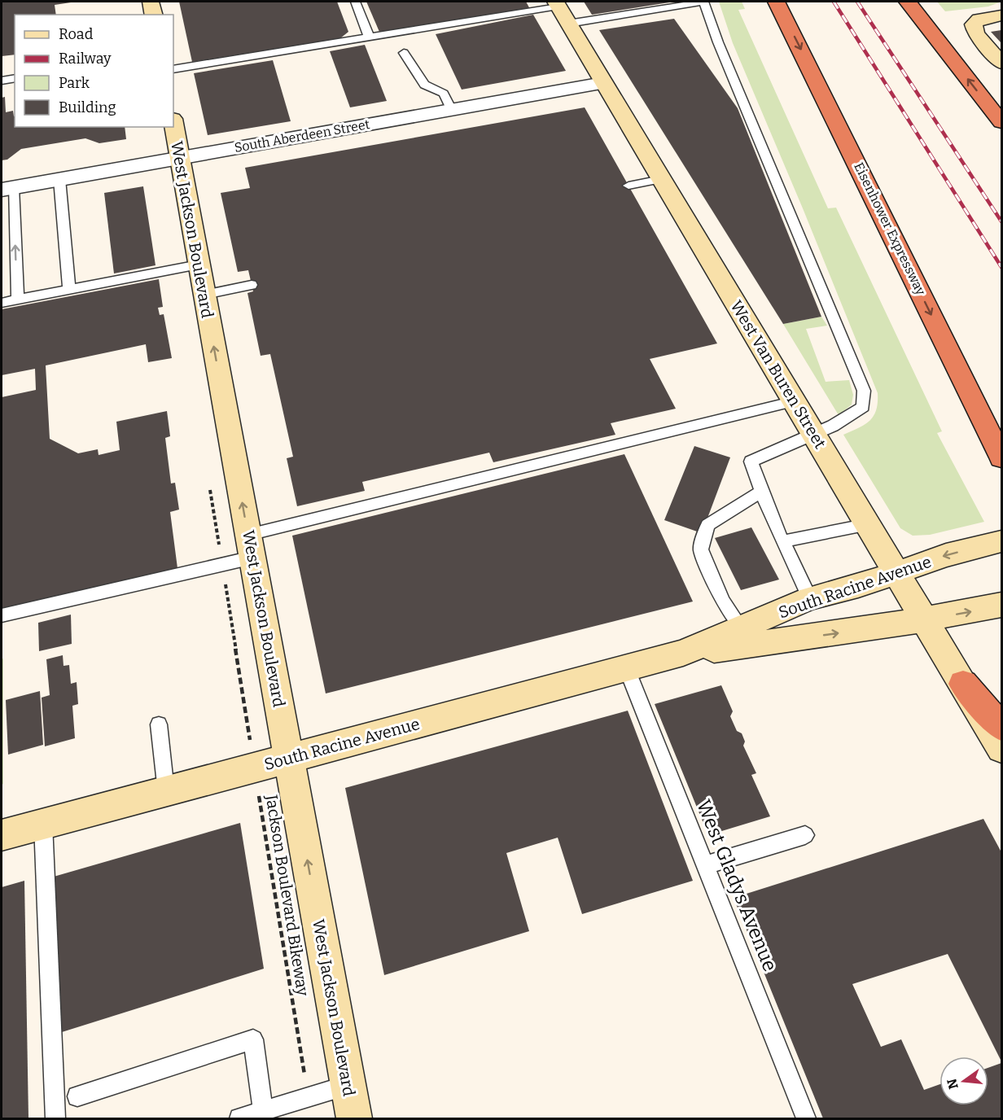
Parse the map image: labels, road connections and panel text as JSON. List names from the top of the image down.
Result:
{
  "streets": {
    "highway": ["Eisenhower Expressway"],
    "street": [
      "South Aberdeen Street",
      "West Jackson Boulevard",
      "West Van Buren Street",
      "South Racine Avenue"
    ],
    "lane": ["West Gladys Avenue"],
    "path": ["Jackson Boulevard Bikeway"]
  },
  "crossings": [
    ["South Aberdeen Street", "West Jackson Boulevard"],
    ["South Aberdeen Street", "West Van Buren Street"],
    ["West Jackson Boulevard", "South Racine Avenue"],
    ["West Van Buren Street", "South Racine Avenue"],
    ["South Racine Avenue", "West Gladys Avenue"],
    ["South Racine Avenue", "Jackson Boulevard Bikeway"]
  ],
  "one_way": ["Eisenhower Expressway", "West Jackson Boulevard"],
  "legend": [
    "Road",
    "Railway",
    "Park",
    "Building"
  ],
  "north": "left"
}
